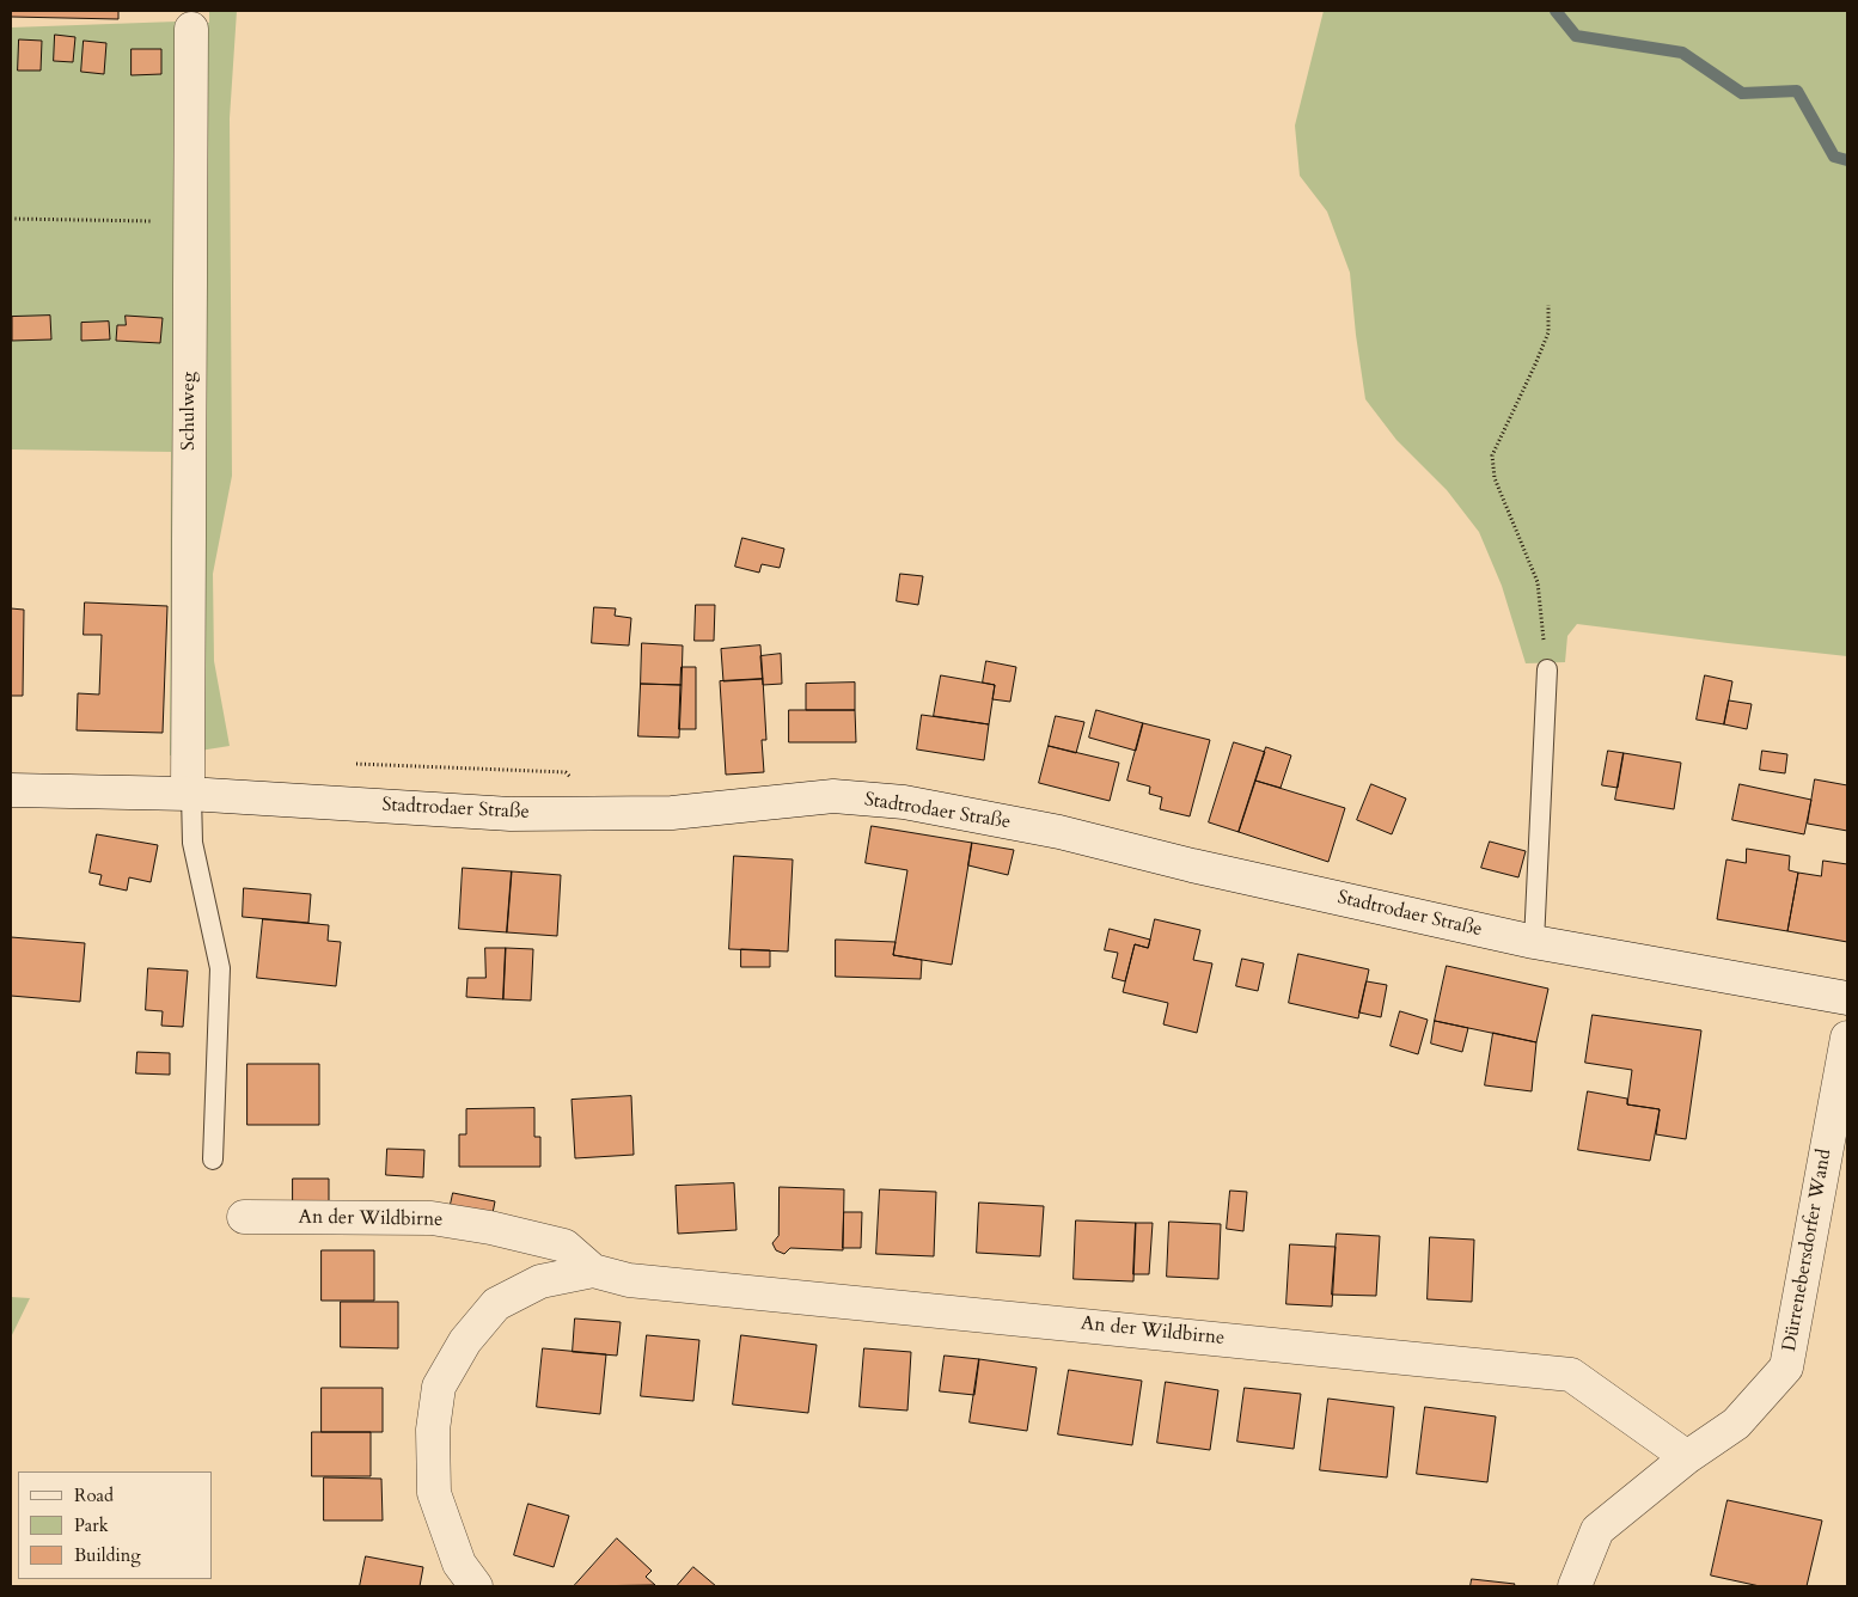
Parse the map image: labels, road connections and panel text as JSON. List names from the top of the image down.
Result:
{
  "streets": {
    "street": [
      "Schulweg",
      "Stadtrodaer Straße",
      "An der Wildbirne",
      "Dürrenebersdorfer Wand"
    ]
  },
  "crossings": [
    ["Schulweg", "Stadtrodaer Straße"],
    ["An der Wildbirne", "Dürrenebersdorfer Wand"]
  ],
  "legend": ["Road", "Park", "Building"]
}
